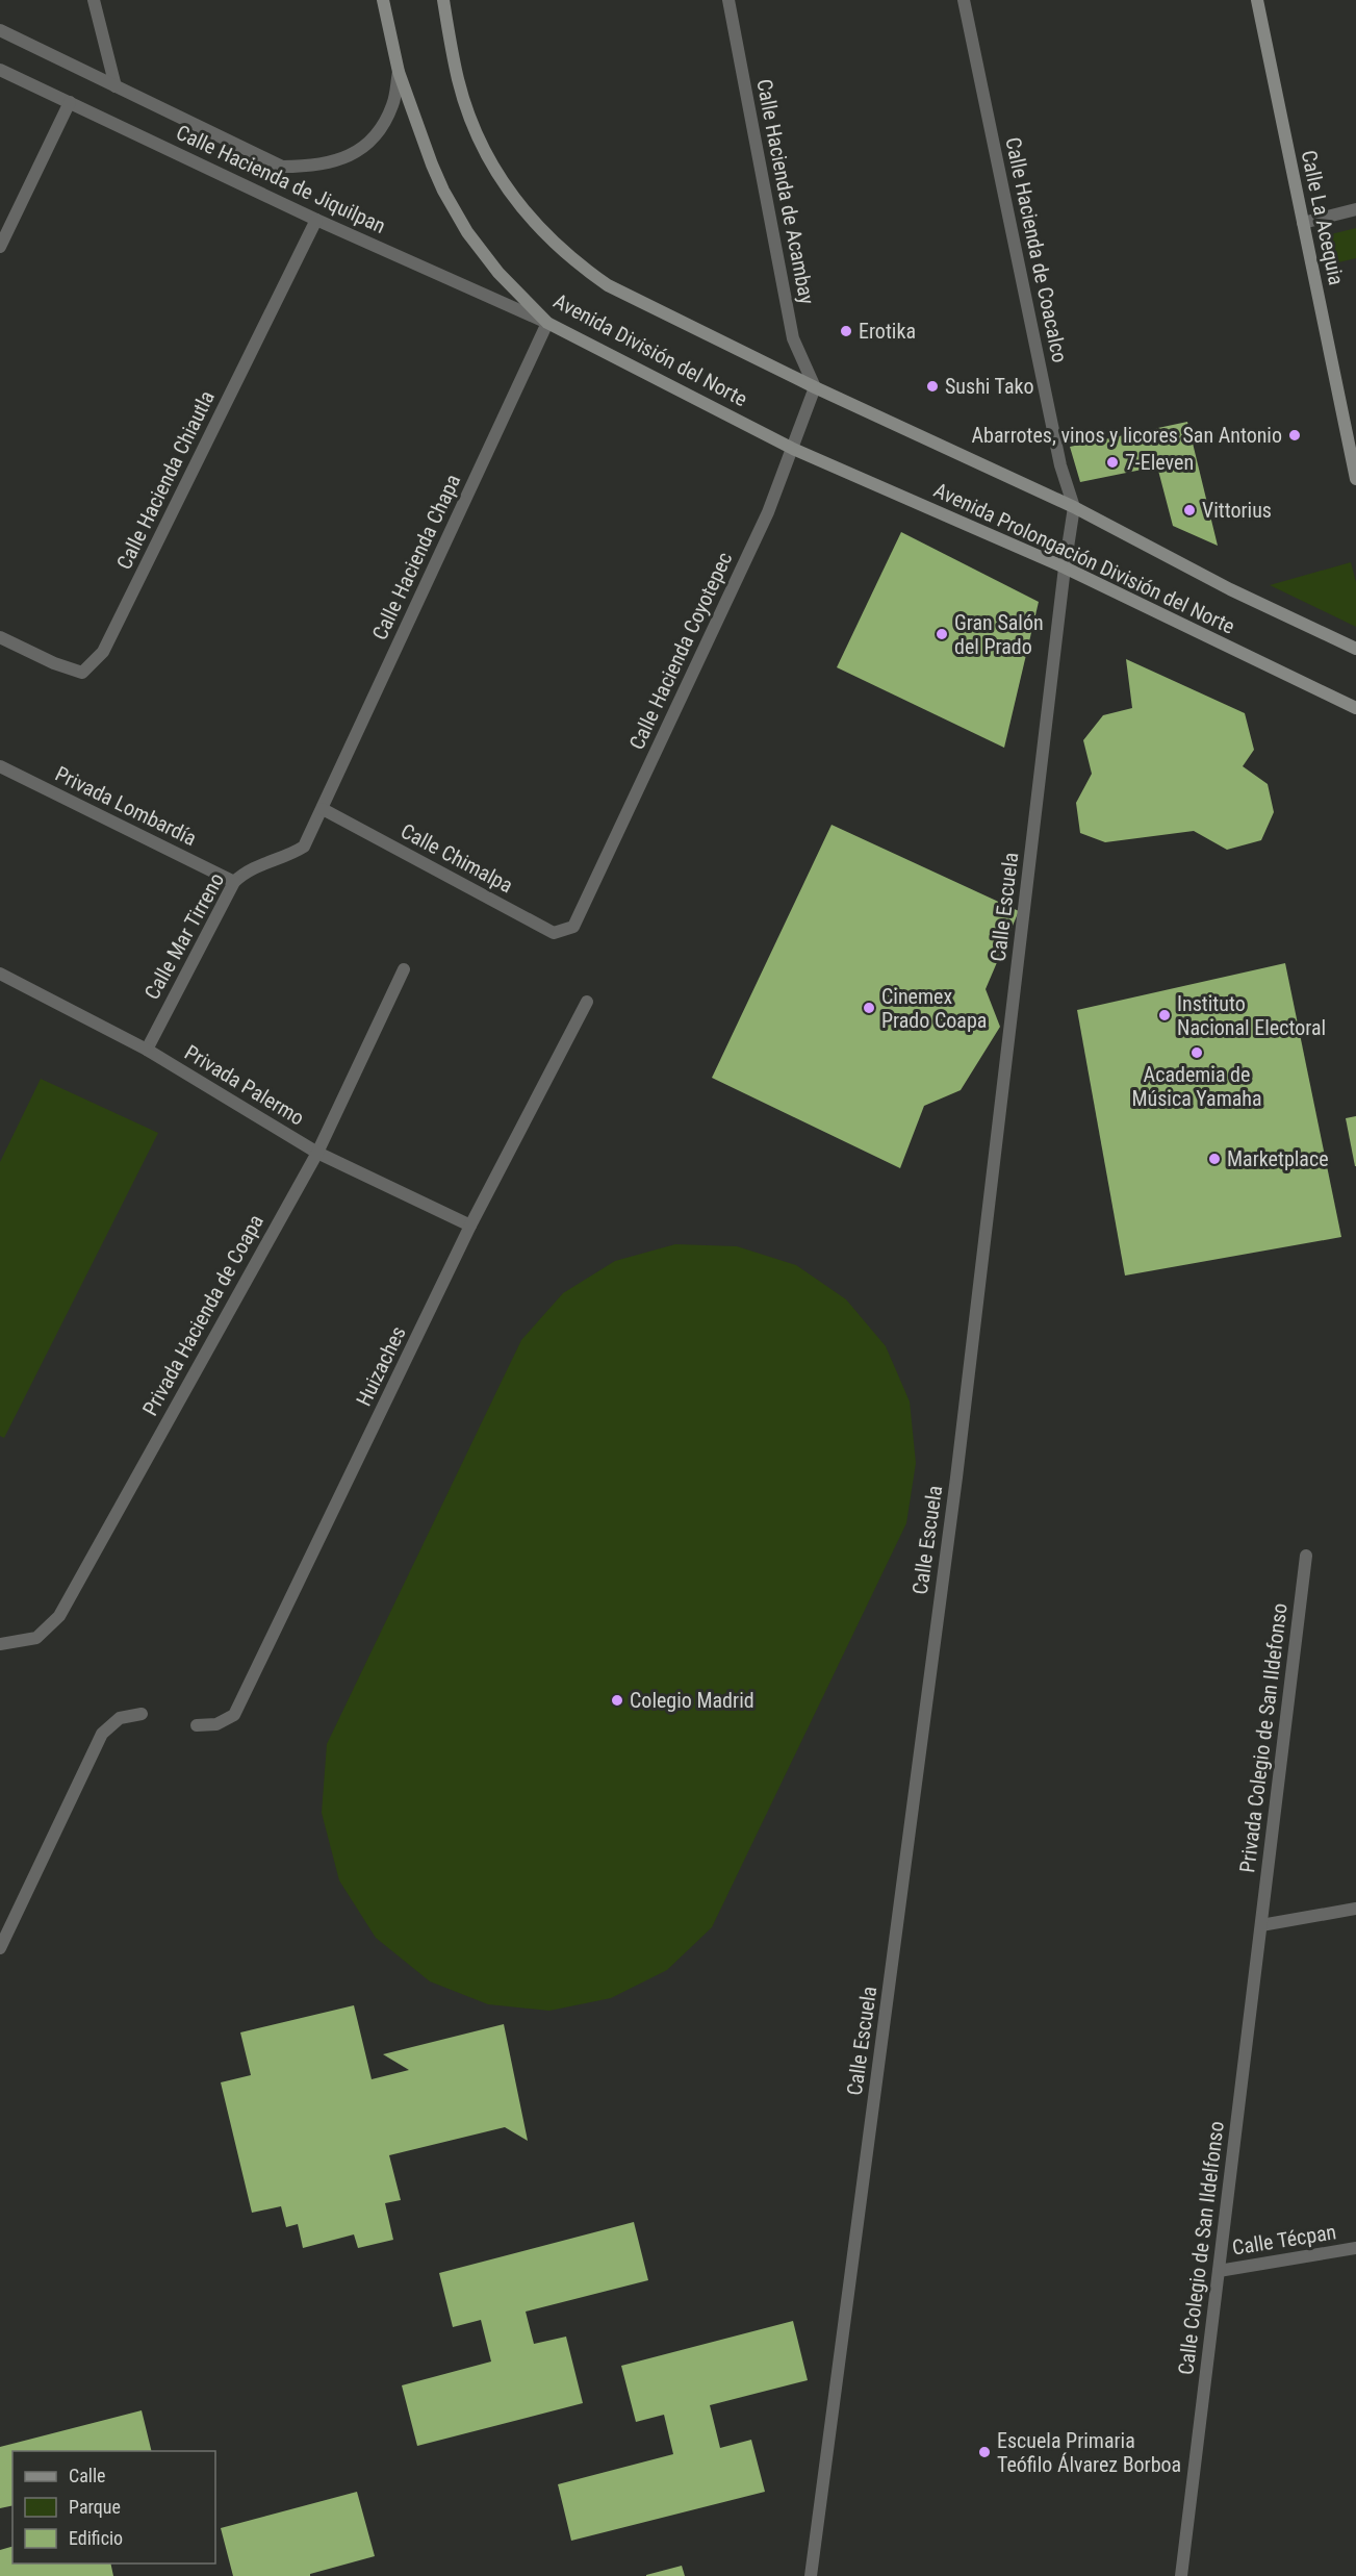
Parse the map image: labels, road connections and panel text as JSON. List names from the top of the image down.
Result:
{
  "streets": {
    "main road": ["Calle La Acequia", "Avenida División del Norte", "Avenida Prolongación División del Norte"],
    "street": [
      "Calle Hacienda de Jiquilpan",
      "Calle Hacienda de Acambay",
      "Calle Hacienda de Coacalco",
      "Calle Hacienda Chiautla",
      "Calle Hacienda Chapa",
      "Calle Hacienda Coyotepec",
      "Privada Lombardía",
      "Calle Chimalpa",
      "Calle Escuela",
      "Calle Mar Tirreno",
      "Privada Palermo",
      "Privada Hacienda de Coapa",
      "Huizaches",
      "Privada Colegio de San Ildefonso",
      "Calle Técpan",
      "Calle Colegio de San Ildelfonso"
    ]
  },
  "crossings": [
    ["Calle Hacienda de Jiquilpan", "Avenida División del Norte"],
    ["Calle Hacienda de Jiquilpan", "Calle Hacienda Chiautla"],
    ["Calle Hacienda de Jiquilpan", "Calle Hacienda Chapa"],
    ["Calle Hacienda de Acambay", "Avenida División del Norte"],
    ["Calle Hacienda de Acambay", "Avenida Prolongación División del Norte"],
    ["Calle Hacienda de Acambay", "Calle Hacienda Coyotepec"],
    ["Calle Hacienda de Coacalco", "Avenida Prolongación División del Norte"],
    ["Calle Hacienda de Coacalco", "Calle Escuela"],
    ["Avenida División del Norte", "Calle Hacienda Chapa"],
    ["Avenida División del Norte", "Avenida Prolongación División del Norte"],
    ["Avenida División del Norte", "Calle Hacienda Coyotepec"],
    ["Calle Hacienda Chapa", "Calle Chimalpa"],
    ["Calle Hacienda Chapa", "Calle Mar Tirreno"],
    ["Avenida Prolongación División del Norte", "Calle Hacienda Coyotepec"],
    ["Avenida Prolongación División del Norte", "Calle Escuela"],
    ["Calle Hacienda Coyotepec", "Calle Chimalpa"],
    ["Privada Lombardía", "Calle Mar Tirreno"],
    ["Calle Chimalpa", "Calle Mar Tirreno"],
    ["Calle Mar Tirreno", "Privada Palermo"],
    ["Privada Palermo", "Privada Hacienda de Coapa"],
    ["Privada Palermo", "Huizaches"],
    ["Privada Colegio de San Ildefonso", "Calle Colegio de San Ildelfonso"],
    ["Calle Técpan", "Calle Colegio de San Ildelfonso"]
  ],
  "places": [
    "Erotika",
    "Sushi Tako",
    "Abarrotes, vinos y licores San Antonio",
    "7-Eleven",
    "Vittorius",
    "Gran Salón del Prado",
    "Cinemex Prado Coapa",
    "Instituto Nacional Electoral",
    "Academia de Música Yamaha",
    "Marketplace",
    "Colegio Madrid",
    "Escuela Primaria Teófilo Álvarez Borboa"
  ],
  "legend": ["Calle", "Parque", "Edificio"]
}
